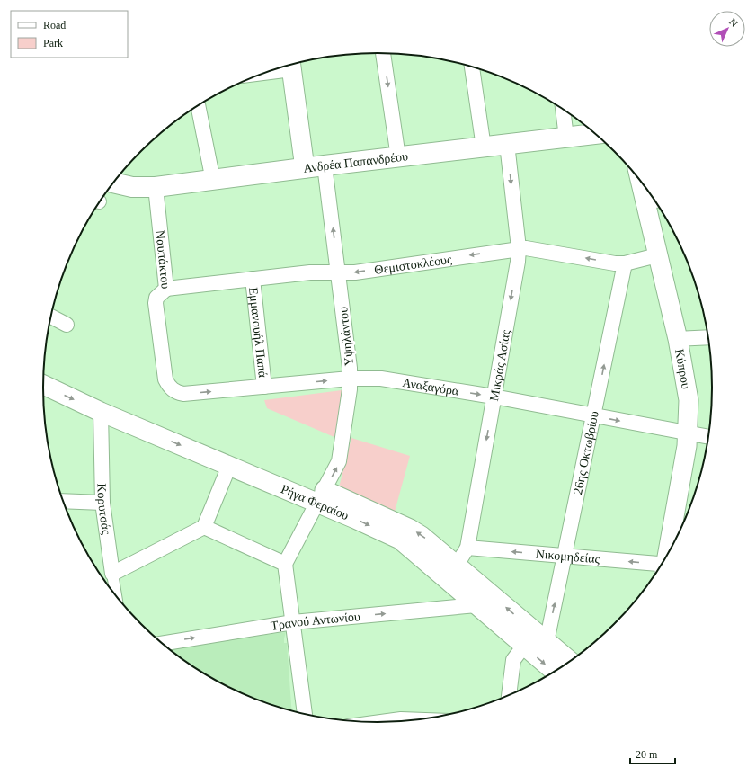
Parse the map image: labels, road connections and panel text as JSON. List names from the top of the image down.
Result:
{
  "streets": {
    "main road": ["Ανδρέα Παπανδρέου"],
    "street": [
      "Ναυπάκτου",
      "Θεμιστοκλέους",
      "Εμμανουήλ Παπά",
      "Υψηλάντου",
      "Μικράς Ασίας",
      "Κύπρου",
      "Αναξαγόρα",
      "26ης Οκτωβρίου",
      "Ρήγα Φεραίου",
      "Κορυτσάς",
      "Νικομηδείας",
      "Τρανού Αντωνίου"
    ]
  },
  "crossings": [
    ["Ανδρέα Παπανδρέου", "Ναυπάκτου"],
    ["Ανδρέα Παπανδρέου", "Υψηλάντου"],
    ["Ανδρέα Παπανδρέου", "Μικράς Ασίας"],
    ["Ναυπάκτου", "Θεμιστοκλέους"],
    ["Ναυπάκτου", "Αναξαγόρα"],
    ["Θεμιστοκλέους", "Εμμανουήλ Παπά"],
    ["Θεμιστοκλέους", "Υψηλάντου"],
    ["Θεμιστοκλέους", "Μικράς Ασίας"],
    ["Θεμιστοκλέους", "Κύπρου"],
    ["Θεμιστοκλέους", "26ης Οκτωβρίου"],
    ["Εμμανουήλ Παπά", "Αναξαγόρα"],
    ["Υψηλάντου", "Αναξαγόρα"],
    ["Υψηλάντου", "Ρήγα Φεραίου"],
    ["Μικράς Ασίας", "Αναξαγόρα"],
    ["Μικράς Ασίας", "Ρήγα Φεραίου"],
    ["Μικράς Ασίας", "Νικομηδείας"],
    ["Κύπρου", "Αναξαγόρα"],
    ["Αναξαγόρα", "26ης Οκτωβρίου"],
    ["26ης Οκτωβρίου", "Ρήγα Φεραίου"],
    ["26ης Οκτωβρίου", "Νικομηδείας"],
    ["Ρήγα Φεραίου", "Κορυτσάς"],
    ["Ρήγα Φεραίου", "Τρανού Αντωνίου"]
  ],
  "one_way": [
    "Θεμιστοκλέους",
    "Υψηλάντου",
    "Μικράς Ασίας",
    "Αναξαγόρα",
    "26ης Οκτωβρίου",
    "Νικομηδείας"
  ],
  "legend": ["Road", "Park"],
  "scale_bar": "20 m",
  "north": "top right"
}
